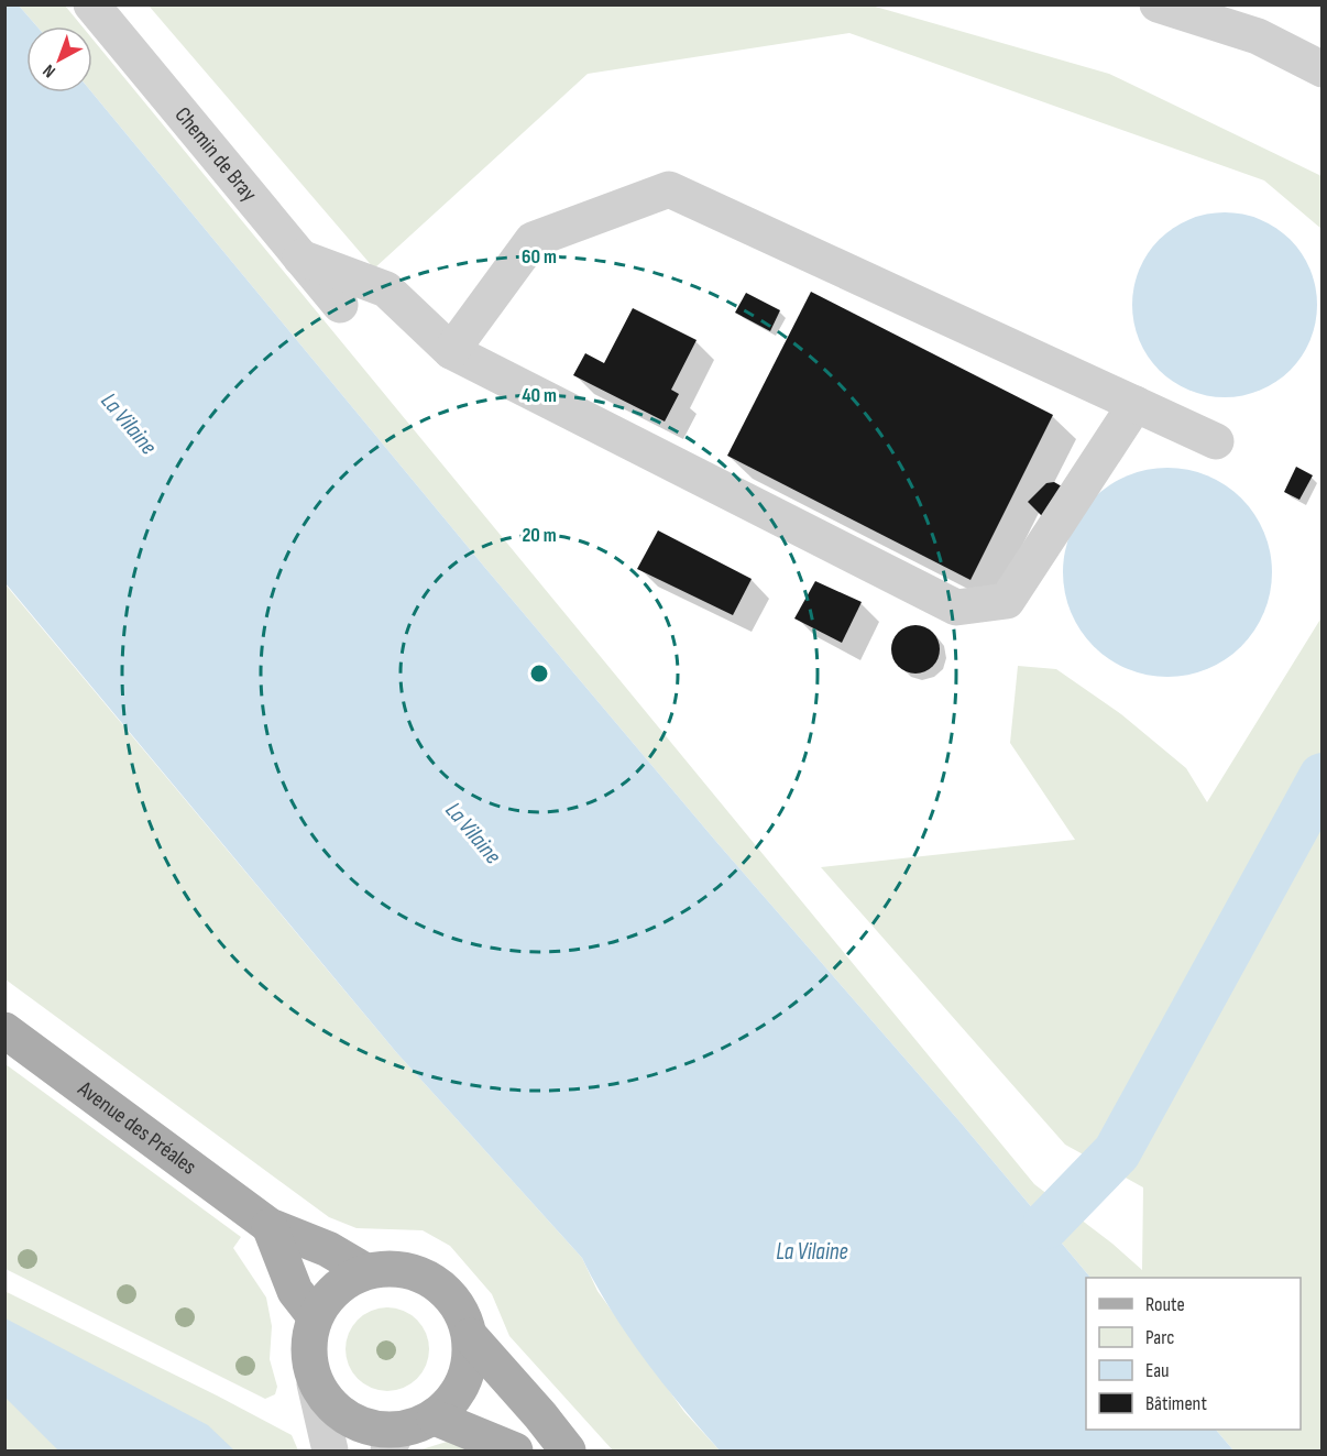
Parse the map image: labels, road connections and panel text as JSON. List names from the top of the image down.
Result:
{
  "streets": {
    "main road": ["Avenue des Préales"],
    "street": ["Chemin de Bray"]
  },
  "water": ["La Vilaine"],
  "legend": [
    "Route",
    "Parc",
    "Eau",
    "Bâtiment"
  ],
  "north": "bottom left",
  "rings": ["60 m", "40 m", "20 m"]
}
